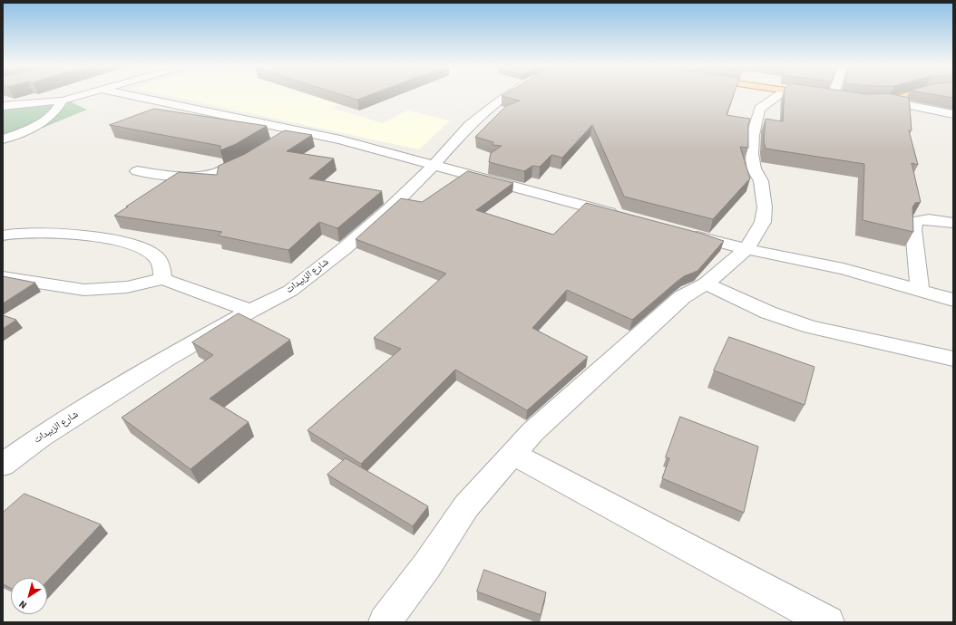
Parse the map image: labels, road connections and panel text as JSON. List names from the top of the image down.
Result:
{
  "streets": {
    "street": ["شارع الزبيدات"]
  },
  "north": "bottom left"
}
